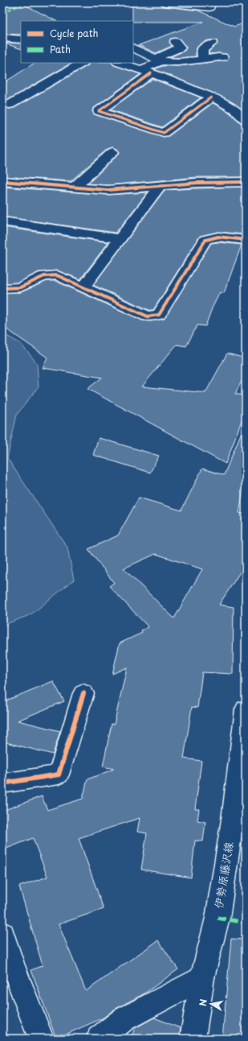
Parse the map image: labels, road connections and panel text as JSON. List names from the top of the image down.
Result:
{
  "streets": {
    "street": ["伊勢原藤沢線"]
  },
  "legend": ["Cycle path", "Path"],
  "north": "left"
}
